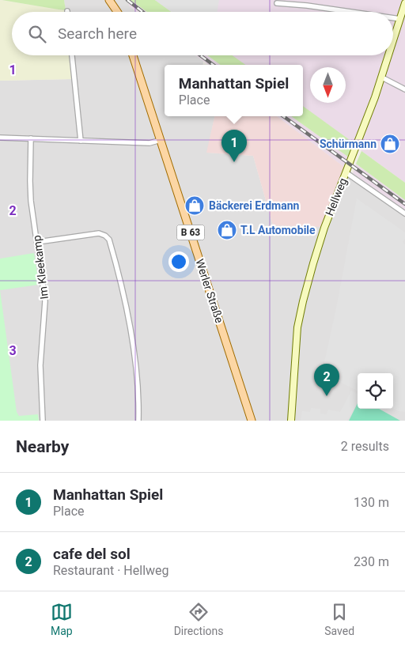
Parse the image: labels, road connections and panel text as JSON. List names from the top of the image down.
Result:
{
  "streets": {
    "main road": ["B 63", "Werler Straße"],
    "street": ["Hellweg", "Im Kleekamp"]
  },
  "places": {
    "shop": ["Schürmann", "Bäckerei Erdmann", "T.L Automobile"]
  },
  "north": "bottom",
  "page": {
    "search": "Search here",
    "popup": ["Manhattan Spiel", "Place"],
    "pins": ["1", "2"],
    "heading": ["Nearby", "2 results"],
    "list": [
      {
        "mark": "1",
        "name": "Manhattan Spiel",
        "note": "Place",
        "value": "130 m"
      },
      {
        "mark": "2",
        "name": "cafe del sol",
        "note": "Restaurant · Hellweg",
        "value": "230 m"
      }
    ],
    "nav": ["Map", "Directions", "Saved"]
  },
  "grid": {
    "rows": ["1", "2", "3"]
  }
}
